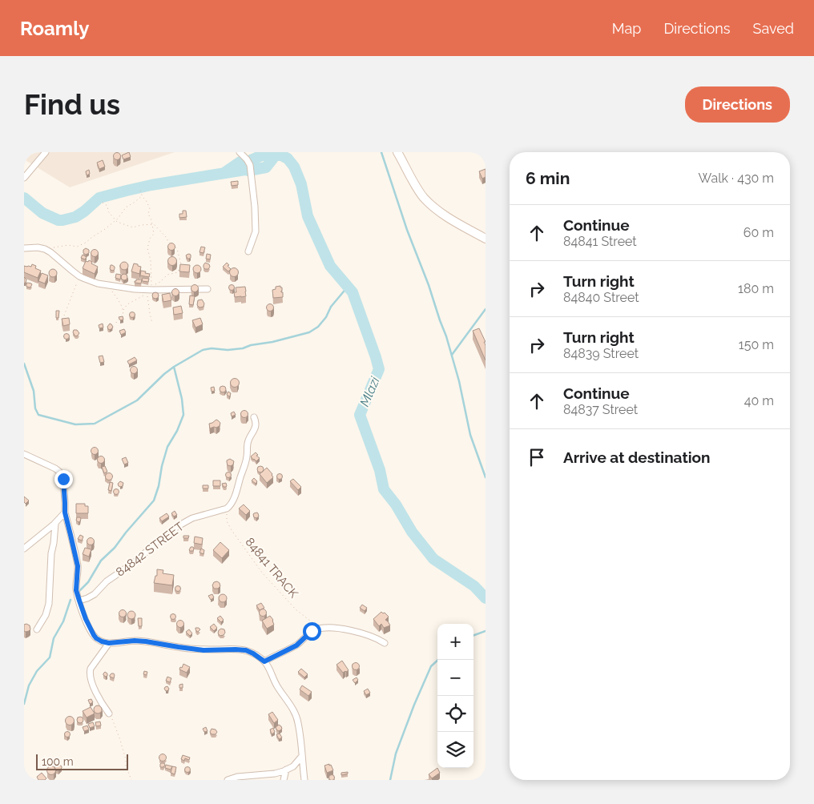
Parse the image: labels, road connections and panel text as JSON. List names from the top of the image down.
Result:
{
  "streets": {
    "street": ["84842 STREET"],
    "path": ["84841 TRACK"]
  },
  "crossings": [
    ["84842 STREET", "84841 TRACK"]
  ],
  "water": ["Mlazi"],
  "scale_bar": "100 m",
  "page": {
    "header": "Roamly",
    "nav": ["Map", "Directions", "Saved"],
    "buttons": "Directions",
    "title": "Find us",
    "heading": ["6 min", "Walk · 430 m"],
    "list": [
      ["Continue", "84841 Street", "60 m"],
      ["Turn right", "84840 Street", "180 m"],
      ["Turn right", "84839 Street", "150 m"],
      ["Continue", "84837 Street", "40 m"],
      "Arrive at destination"
    ],
    "map_buttons": ["+", "−"],
    "scale": "100 m"
  }
}
